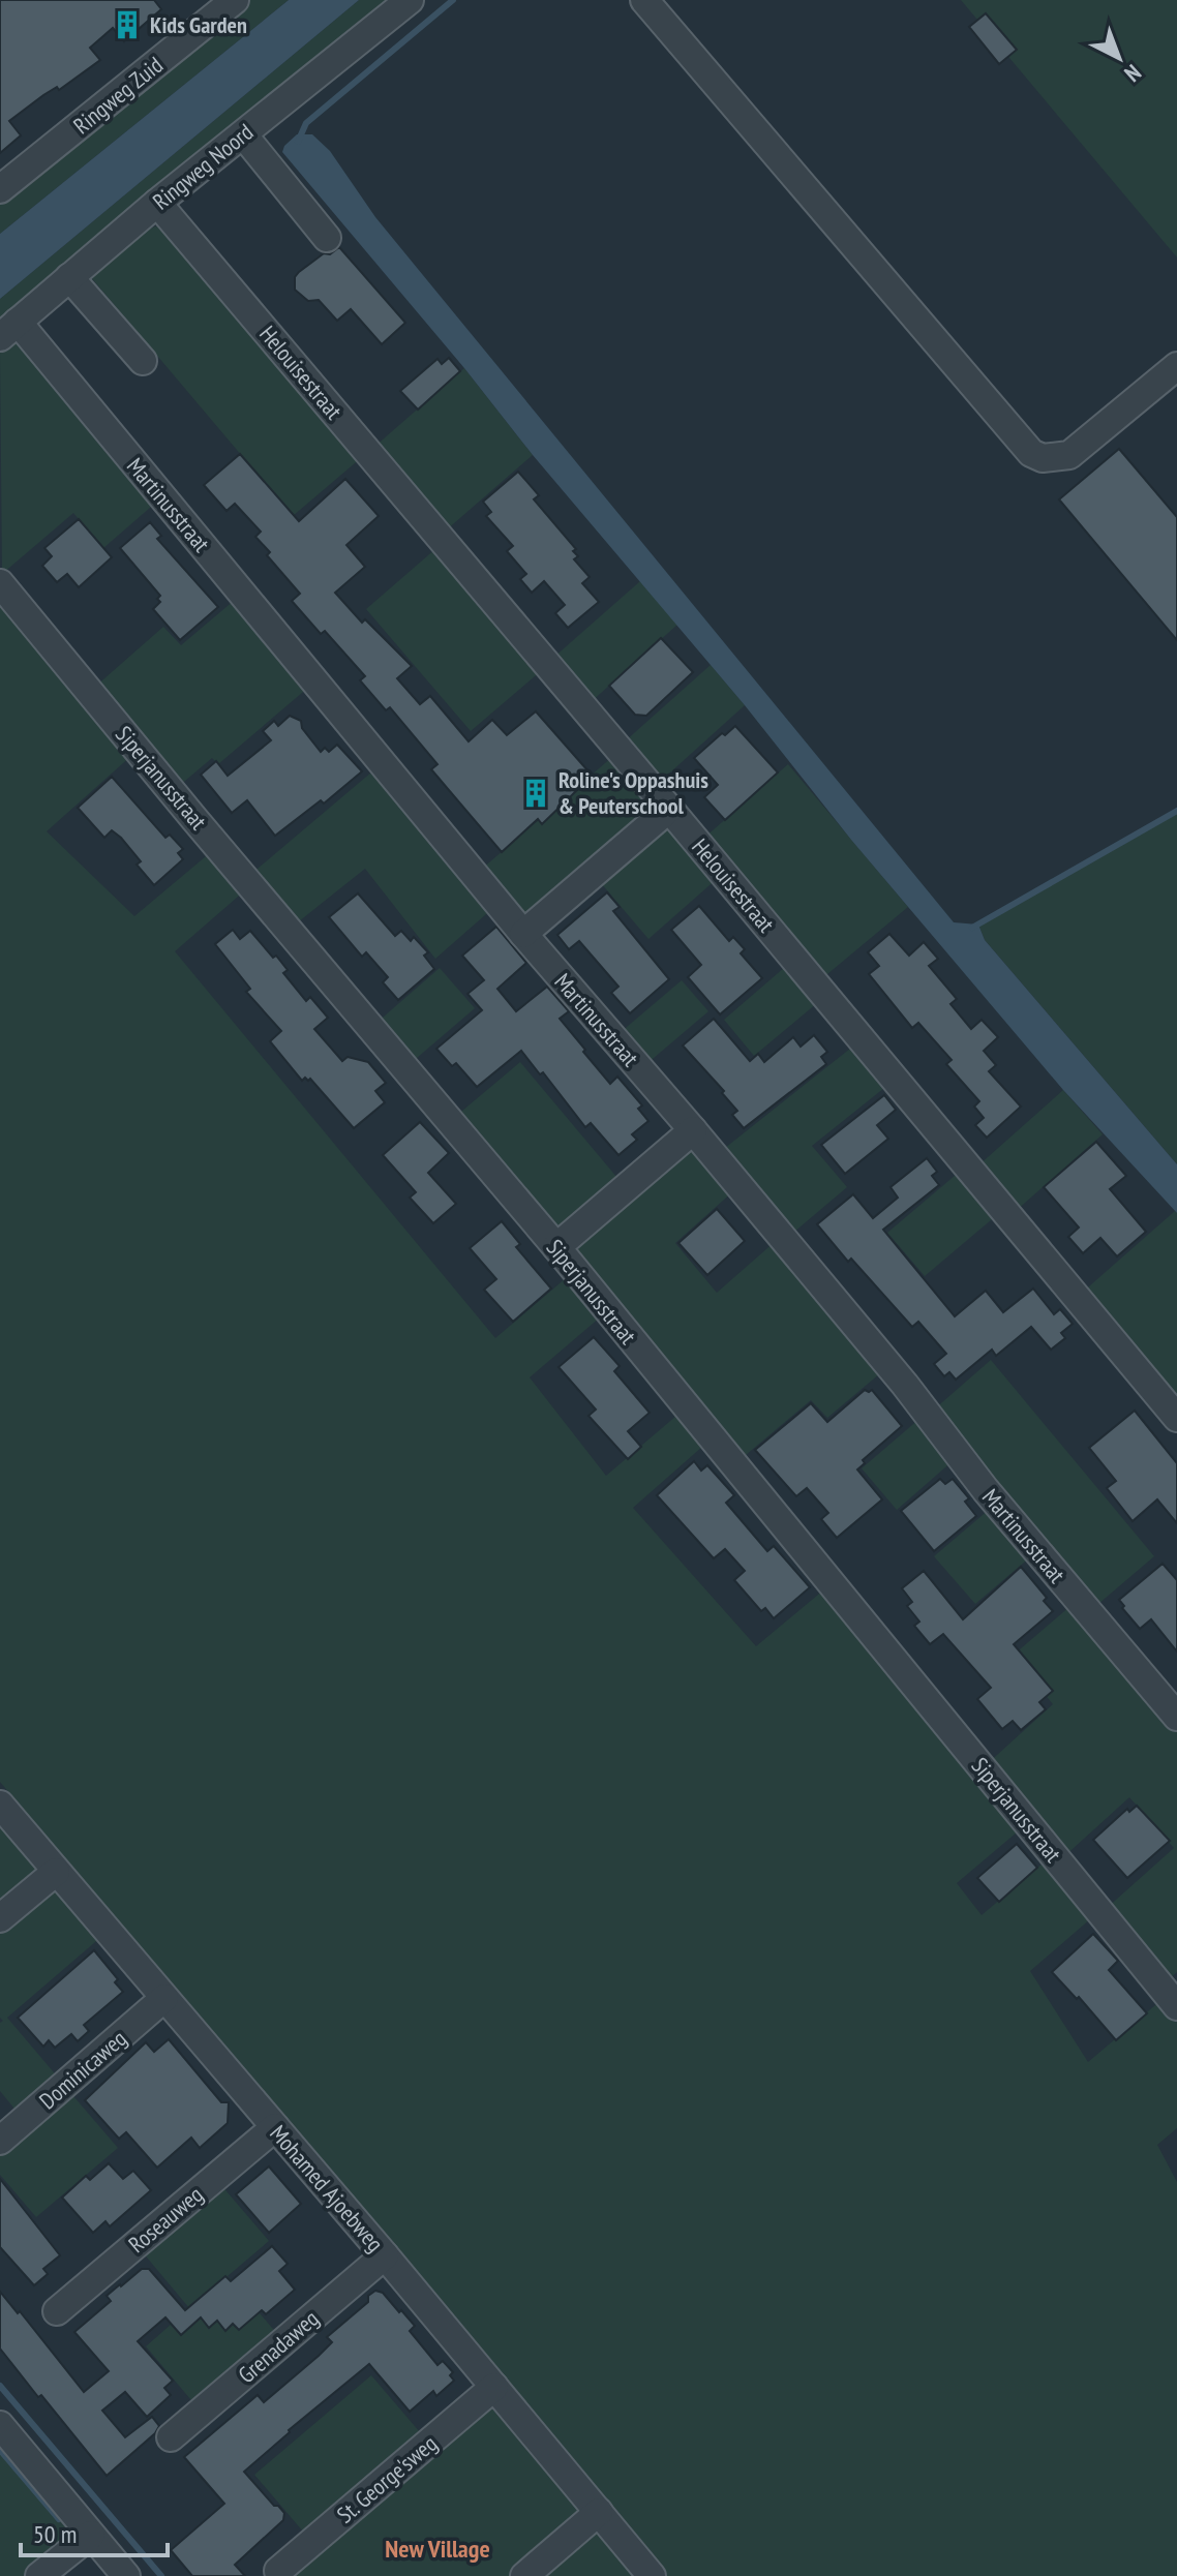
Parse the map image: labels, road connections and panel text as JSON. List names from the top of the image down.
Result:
{
  "streets": {
    "street": [
      "Ringweg Zuid",
      "Ringweg Noord",
      "Helouisestraat",
      "Martinusstraat",
      "Siperjanusstraat",
      "Dominicaweg",
      "Mohamed Ajoebweg",
      "Roseauweg",
      "Grenadaweg",
      "St. George'sweg"
    ]
  },
  "crossings": [
    ["Ringweg Noord", "Helouisestraat"],
    ["Ringweg Noord", "Martinusstraat"],
    ["Dominicaweg", "Mohamed Ajoebweg"],
    ["Mohamed Ajoebweg", "Roseauweg"],
    ["Mohamed Ajoebweg", "Grenadaweg"],
    ["Mohamed Ajoebweg", "St. George'sweg"]
  ],
  "districts": ["New Village"],
  "places": {
    "building": ["Kids Garden", "Roline's Oppashuis & Peuterschool"]
  },
  "scale_bar": "50 m",
  "north": "bottom right"
}
